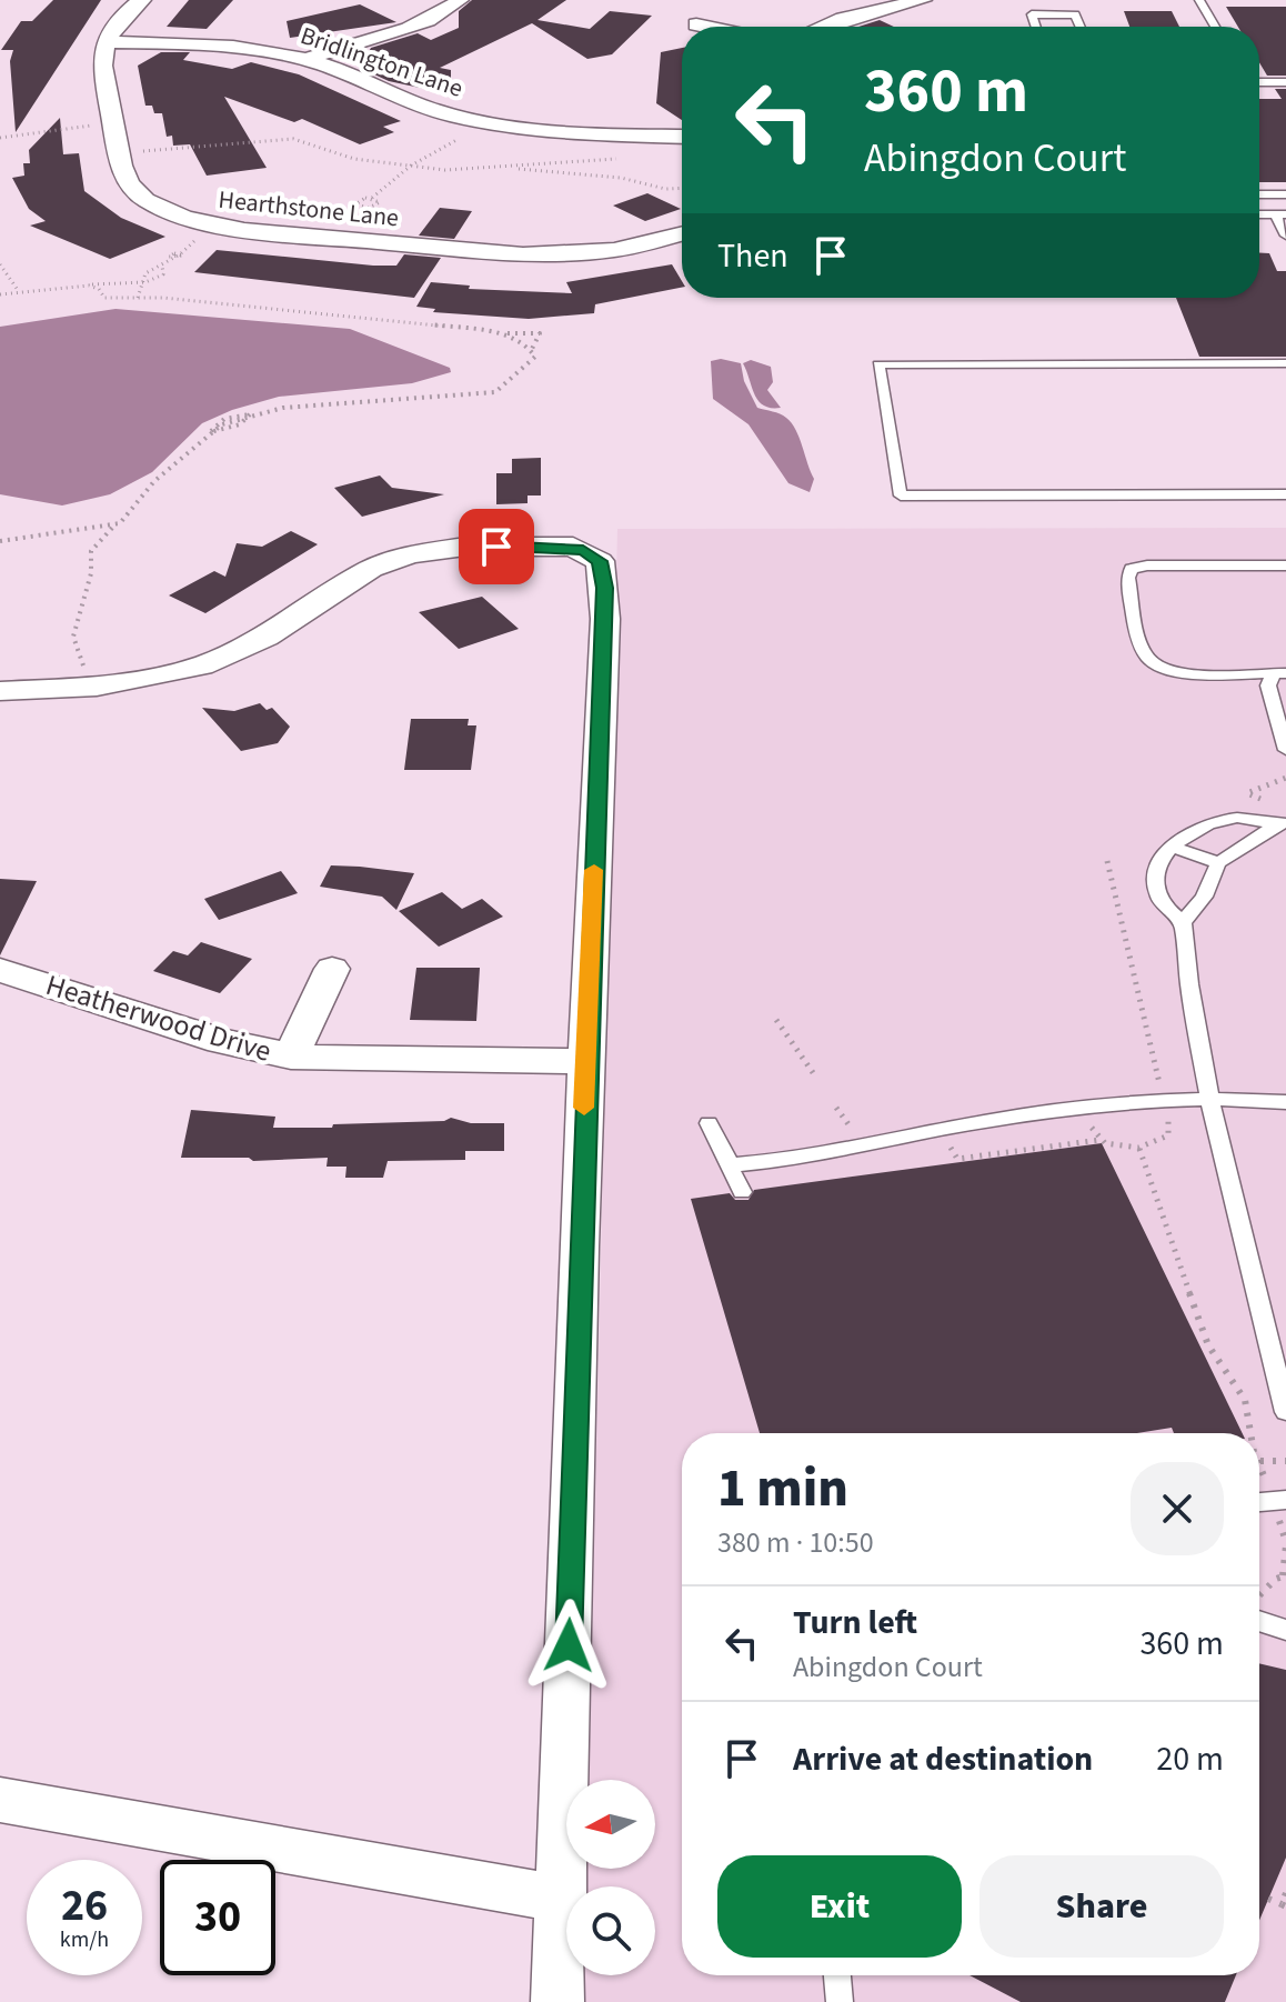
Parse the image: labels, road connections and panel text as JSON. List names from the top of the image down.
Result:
{
  "streets": {
    "street": ["Bridlington Lane", "Hearthstone Lane", "Heatherwood Drive"]
  },
  "crossings": [
    ["Bridlington Lane", "Hearthstone Lane"]
  ],
  "north": "left",
  "page": {
    "turn": ["360 m", "Abingdon Court"],
    "then": "Then",
    "heading": ["1 min", "380 m · 10:50"],
    "list": [
      {
        "name": "Turn left",
        "note": "Abingdon Court",
        "value": "360 m"
      },
      {
        "name": "Arrive at destination",
        "value": "20 m"
      }
    ],
    "buttons": ["Exit", "Share"],
    "speed": "26 km/h",
    "limit": "30"
  }
}
